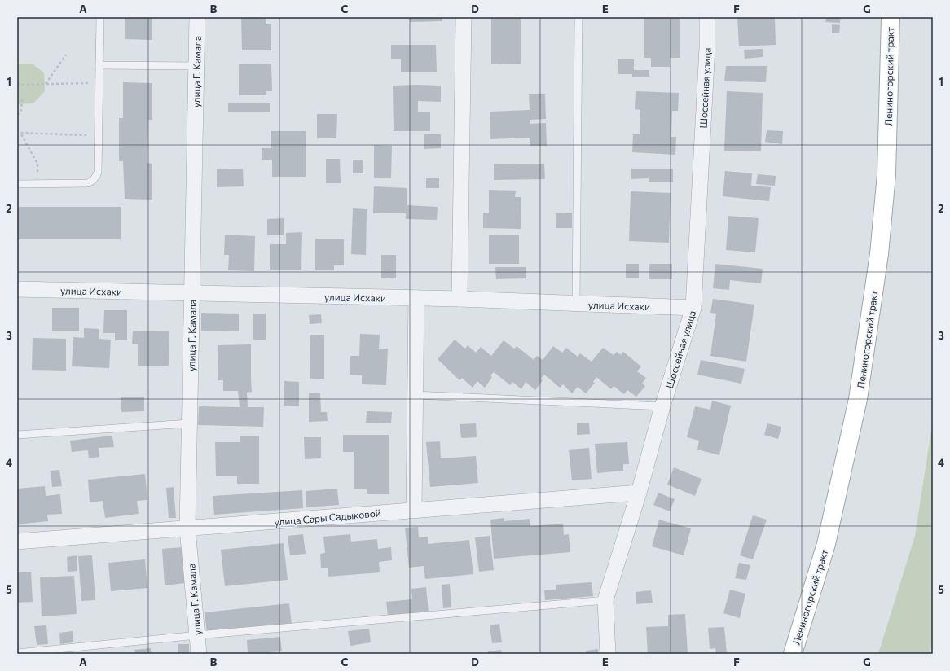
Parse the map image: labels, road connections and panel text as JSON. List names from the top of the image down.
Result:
{
  "streets": {
    "main road": ["Лениногорский тракт"],
    "street": [
      "улица Г. Камала",
      "Шоссейная улица",
      "улица Исхаки",
      "улица Сары Садыковой"
    ]
  },
  "crossings": [
    ["улица Г. Камала", "улица Исхаки"],
    ["улица Г. Камала", "улица Сары Садыковой"],
    ["Шоссейная улица", "улица Исхаки"],
    ["Шоссейная улица", "улица Сары Садыковой"]
  ],
  "grid": {
    "columns": [
      "A",
      "B",
      "C",
      "D",
      "E",
      "F",
      "G"
    ],
    "rows": [
      "1",
      "2",
      "3",
      "4",
      "5"
    ]
  }
}
